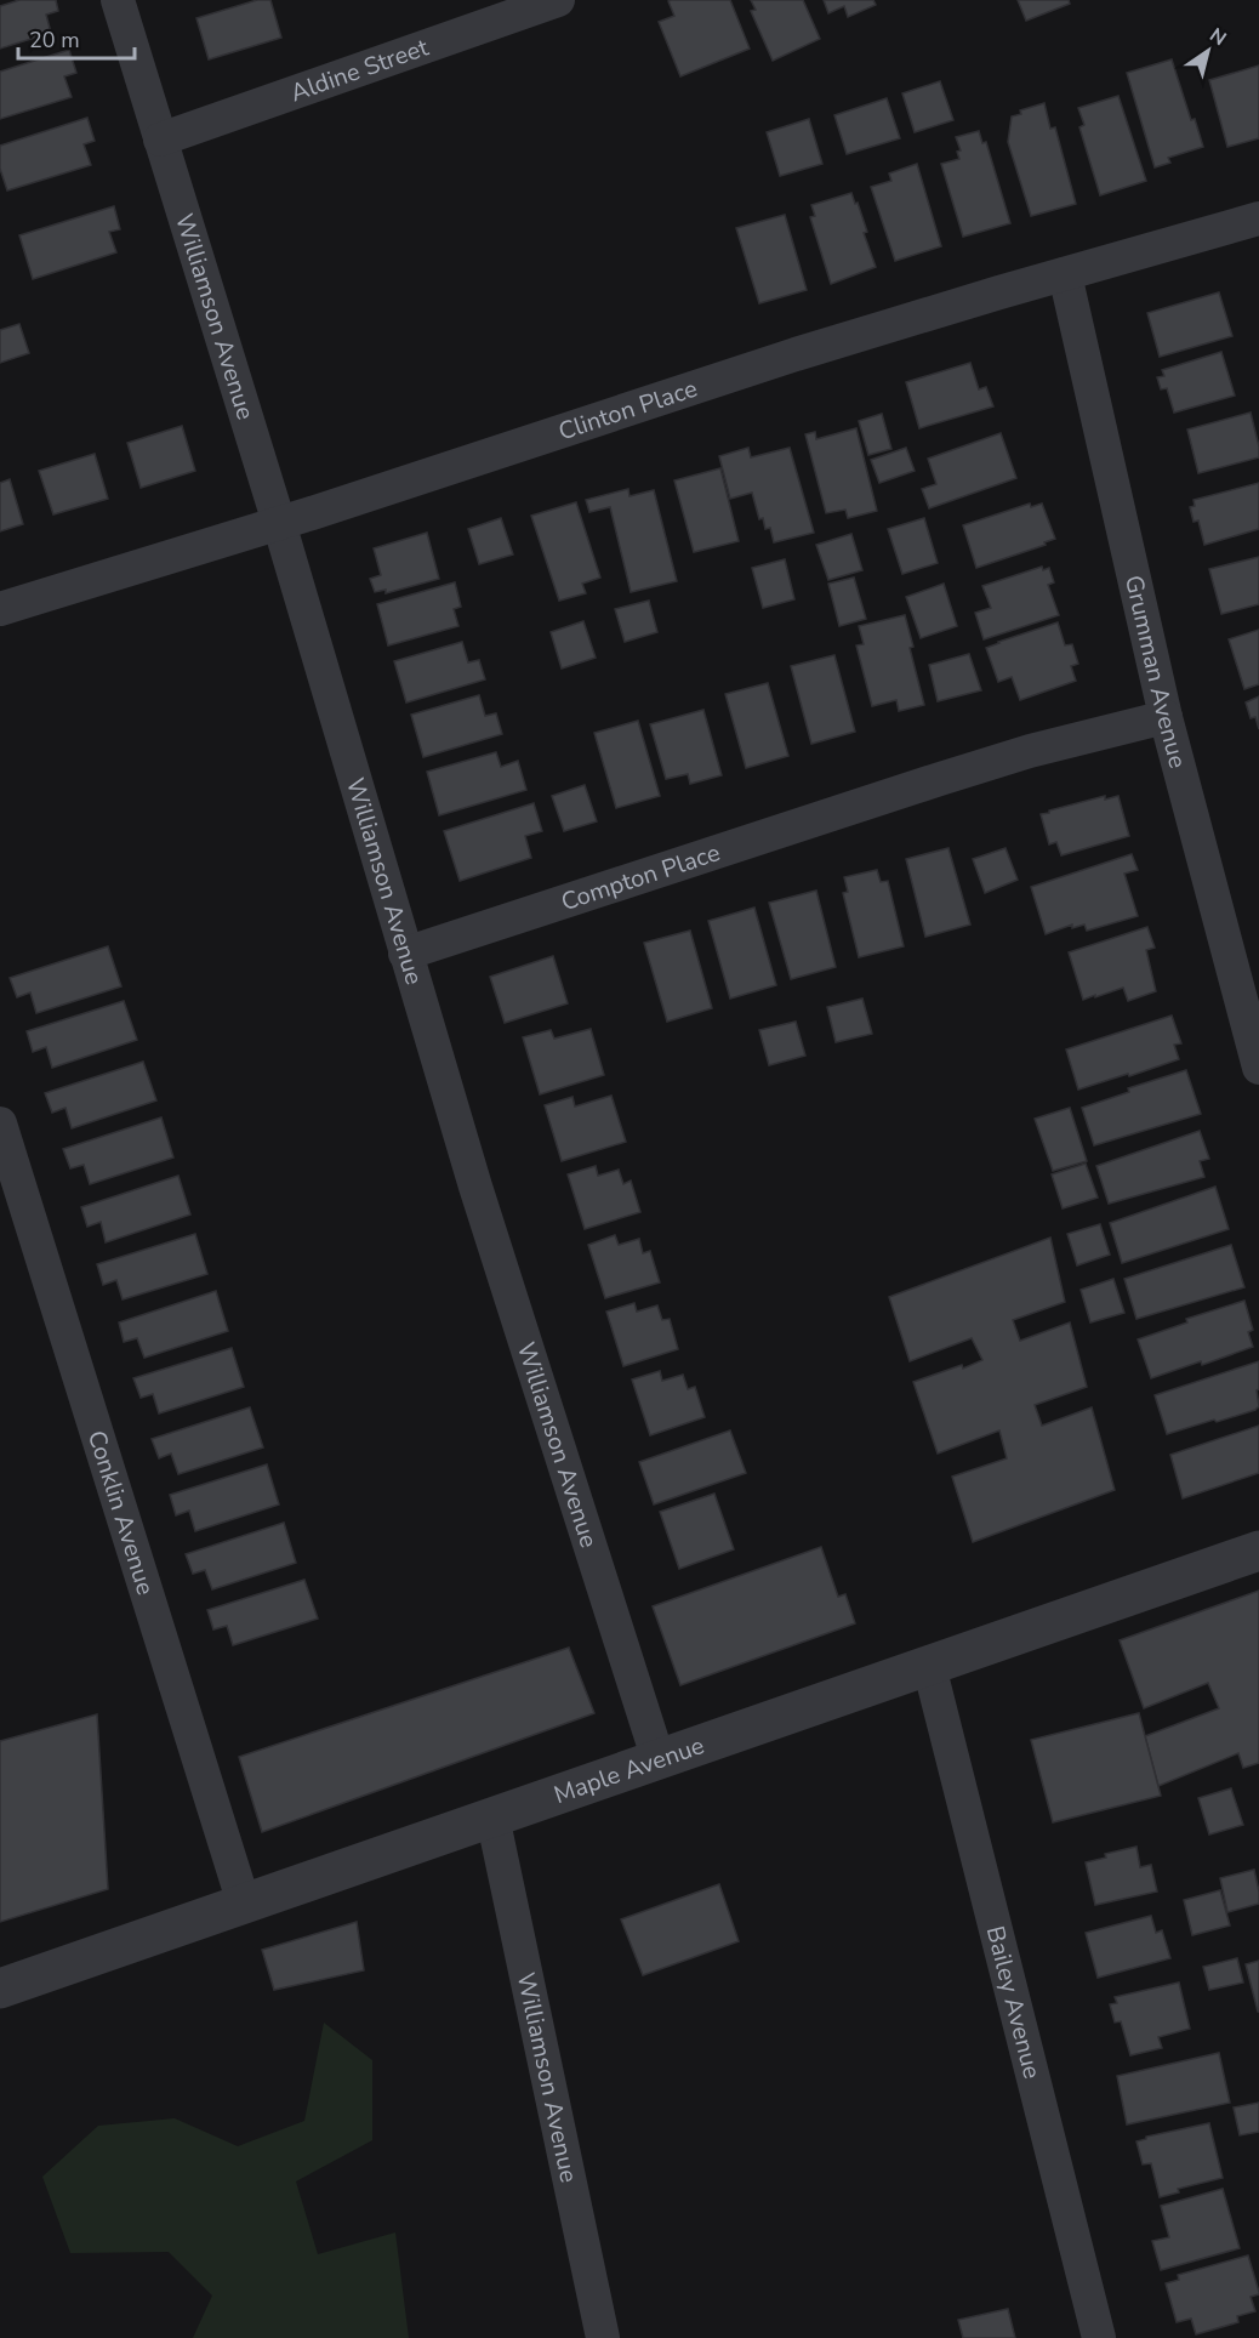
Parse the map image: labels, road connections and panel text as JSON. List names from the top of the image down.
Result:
{
  "streets": {
    "street": [
      "Aldine Street",
      "Williamson Avenue",
      "Clinton Place",
      "Grumman Avenue",
      "Compton Place",
      "Conklin Avenue",
      "Maple Avenue",
      "Bailey Avenue"
    ]
  },
  "crossings": [
    ["Aldine Street", "Williamson Avenue"],
    ["Williamson Avenue", "Clinton Place"],
    ["Williamson Avenue", "Compton Place"],
    ["Williamson Avenue", "Maple Avenue"],
    ["Clinton Place", "Grumman Avenue"],
    ["Grumman Avenue", "Compton Place"],
    ["Conklin Avenue", "Maple Avenue"],
    ["Maple Avenue", "Bailey Avenue"]
  ],
  "scale_bar": "20 m",
  "north": "top right"
}
